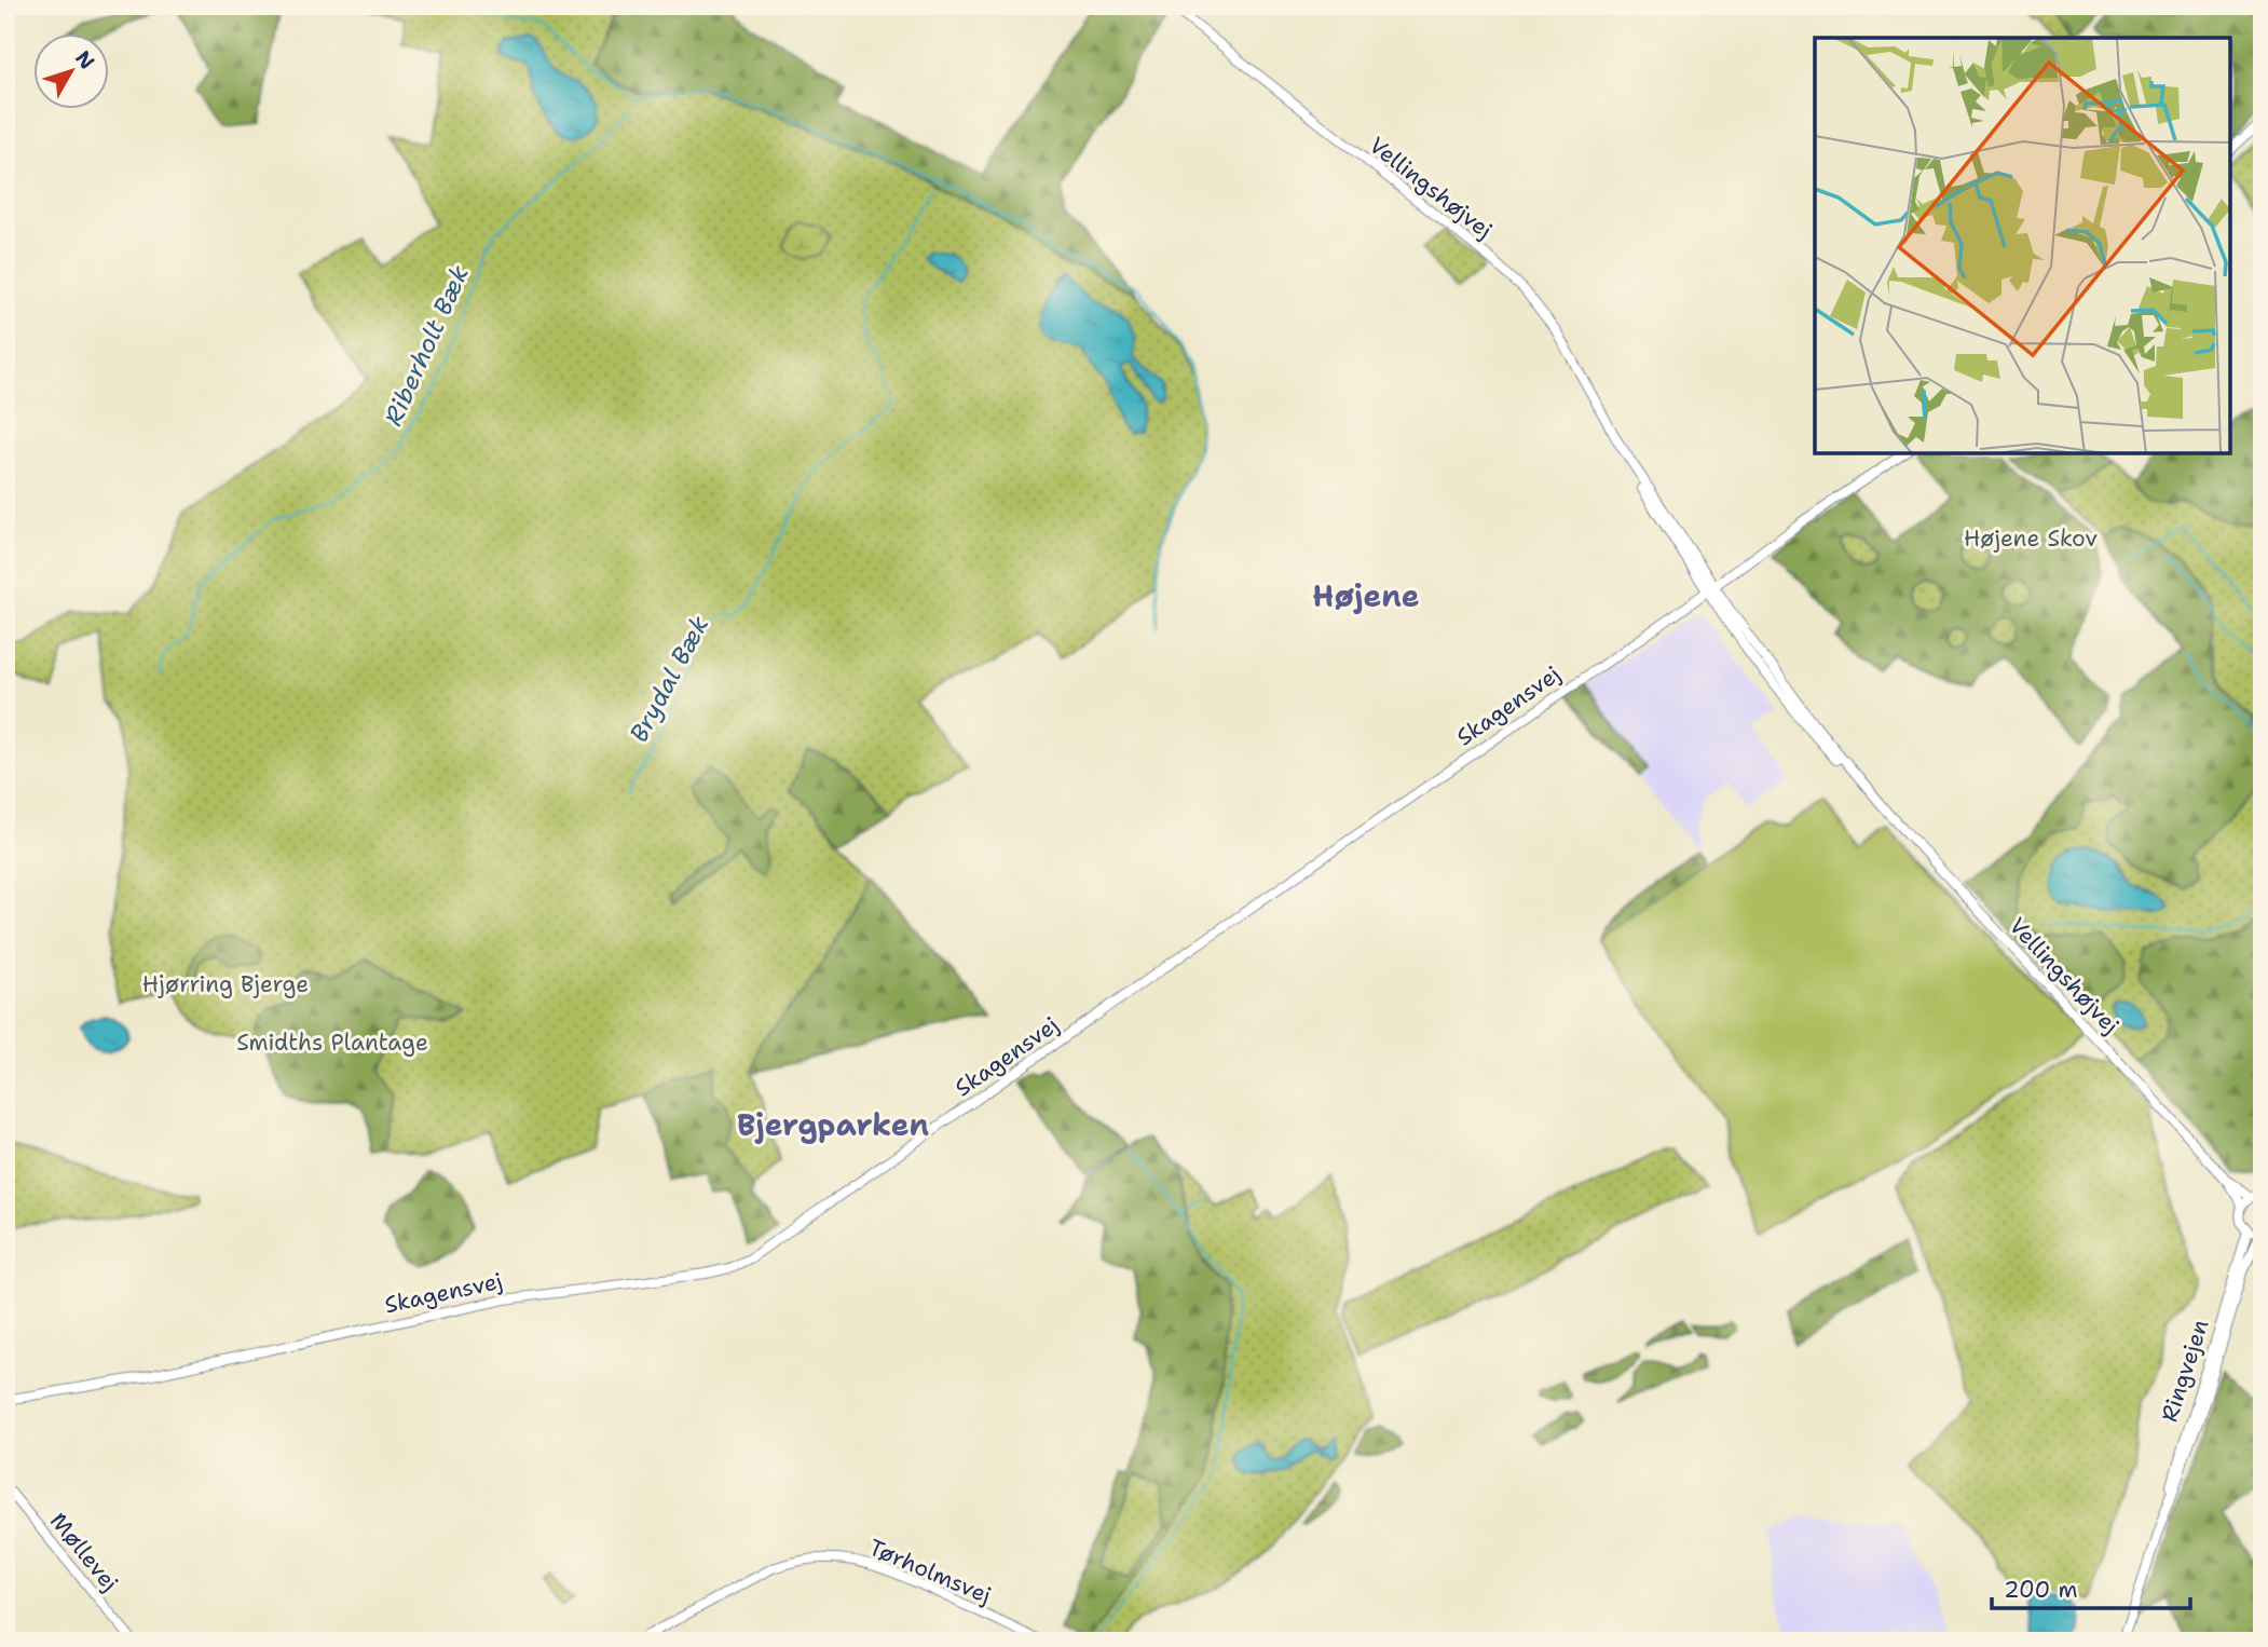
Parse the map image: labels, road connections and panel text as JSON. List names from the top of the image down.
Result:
{
  "streets": {
    "street": [
      "Vellingshøjvej",
      "Skagensvej",
      "Ringvejen",
      "Møllevej",
      "Tørholmsvej"
    ]
  },
  "crossings": [
    ["Vellingshøjvej", "Skagensvej"]
  ],
  "districts": ["Højene", "Bjergparken"],
  "water": ["Riberholt Bæk", "Brydal Bæk"],
  "parks": ["Højene Skov", "Hjørring Bjerge", "Smidths Plantage"],
  "scale_bar": "200 m",
  "north": "top right"
}
